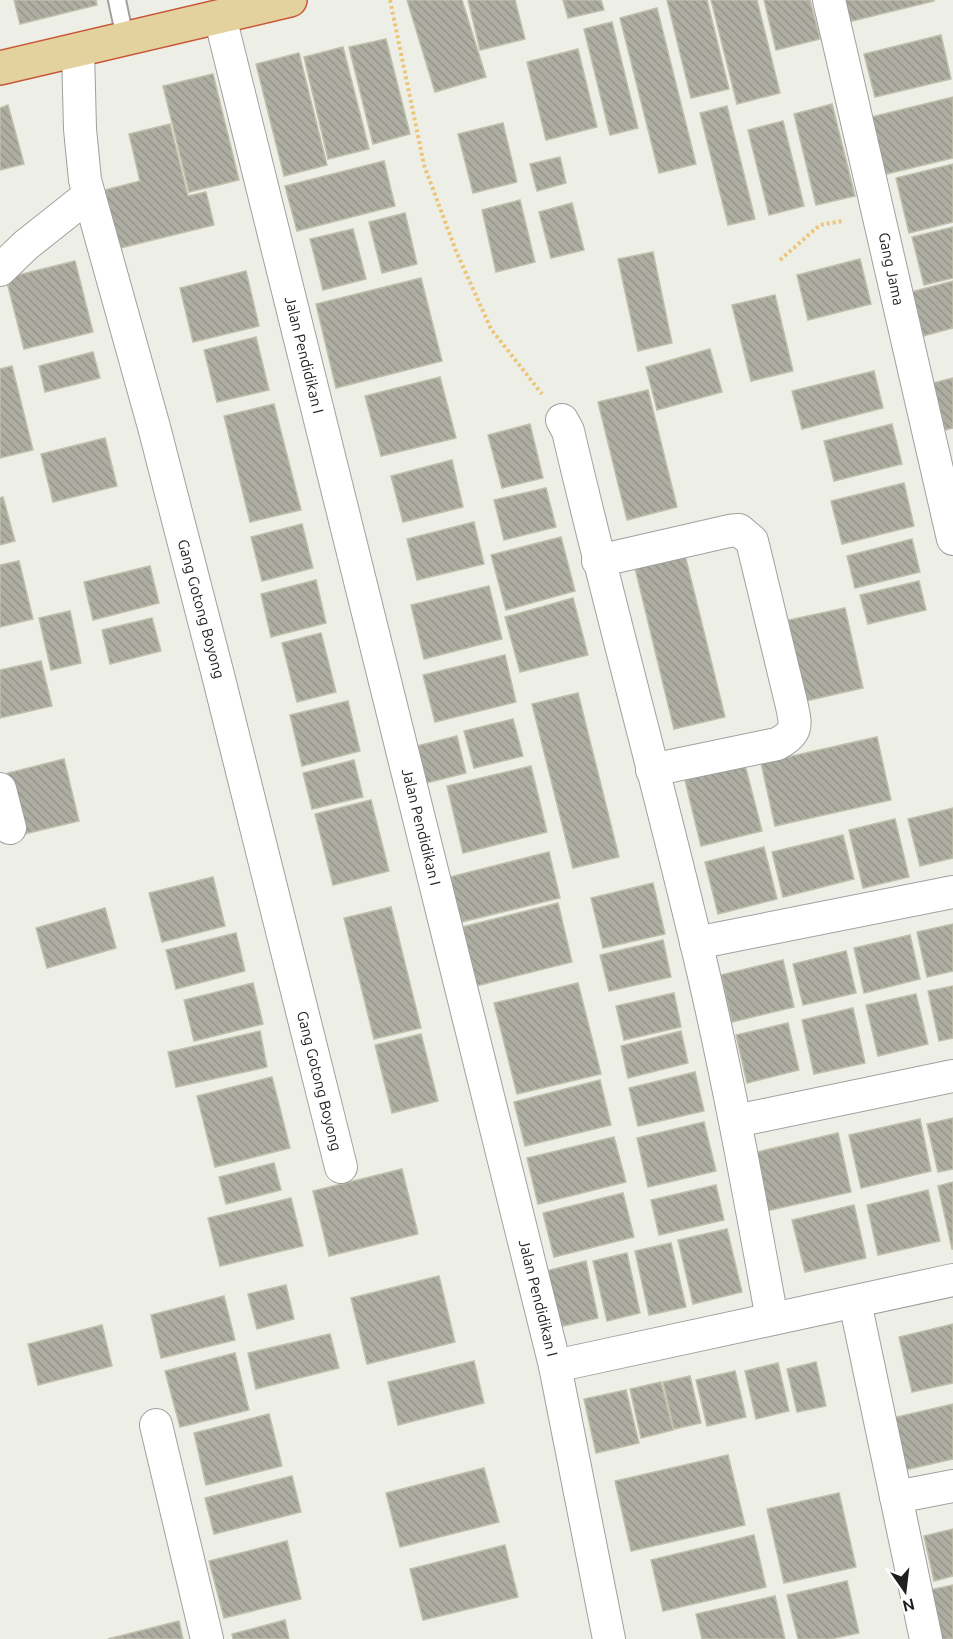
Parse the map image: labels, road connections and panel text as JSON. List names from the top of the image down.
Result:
{
  "streets": {
    "street": ["Gang Jama", "Jalan Pendidikan I", "Gang Gotong Boyong"]
  },
  "north": "bottom"
}
